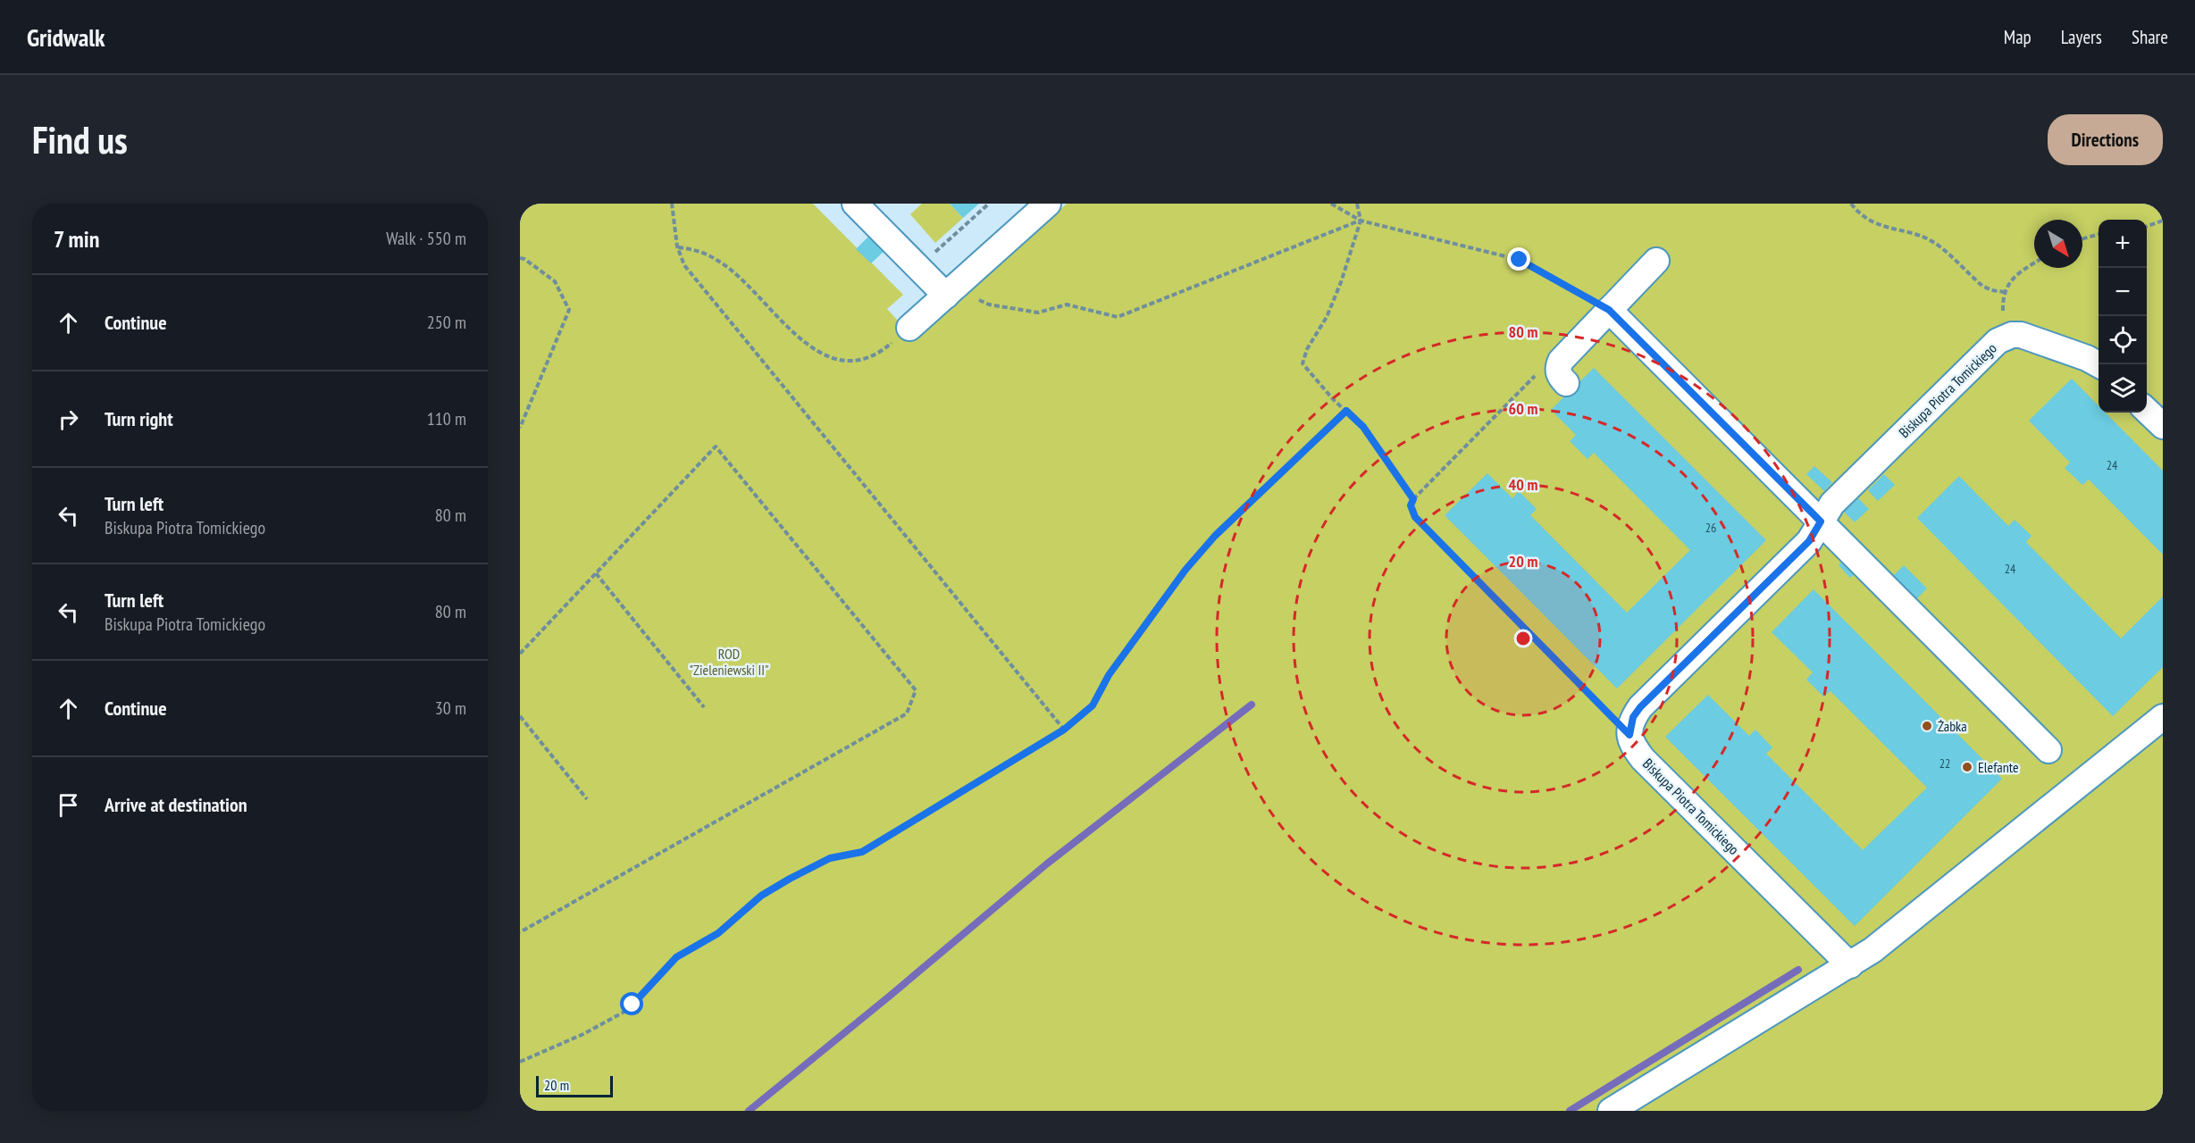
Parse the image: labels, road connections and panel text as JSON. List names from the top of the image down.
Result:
{
  "streets": {
    "street": ["Biskupa Piotra Tomickiego"]
  },
  "parks": ["ROD \"Zieleniewski II\""],
  "places": ["Żabka", "Elefante"],
  "house_numbers": [
    "24",
    "26",
    "24",
    "22"
  ],
  "scale_bar": "20 m",
  "north": "bottom right",
  "page": {
    "header": "Gridwalk",
    "nav": ["Map", "Layers", "Share"],
    "buttons": "Directions",
    "title": "Find us",
    "heading": ["7 min", "Walk · 550 m"],
    "map_buttons": ["+", "−"],
    "list": [
      ["Continue", "250 m"],
      ["Turn right", "110 m"],
      ["Turn left", "Biskupa Piotra Tomickiego", "80 m"],
      ["Turn left", "Biskupa Piotra Tomickiego", "80 m"],
      ["Continue", "30 m"],
      "Arrive at destination"
    ],
    "scale": "20 m"
  },
  "rings": [
    "80 m",
    "60 m",
    "40 m",
    "20 m"
  ]
}
